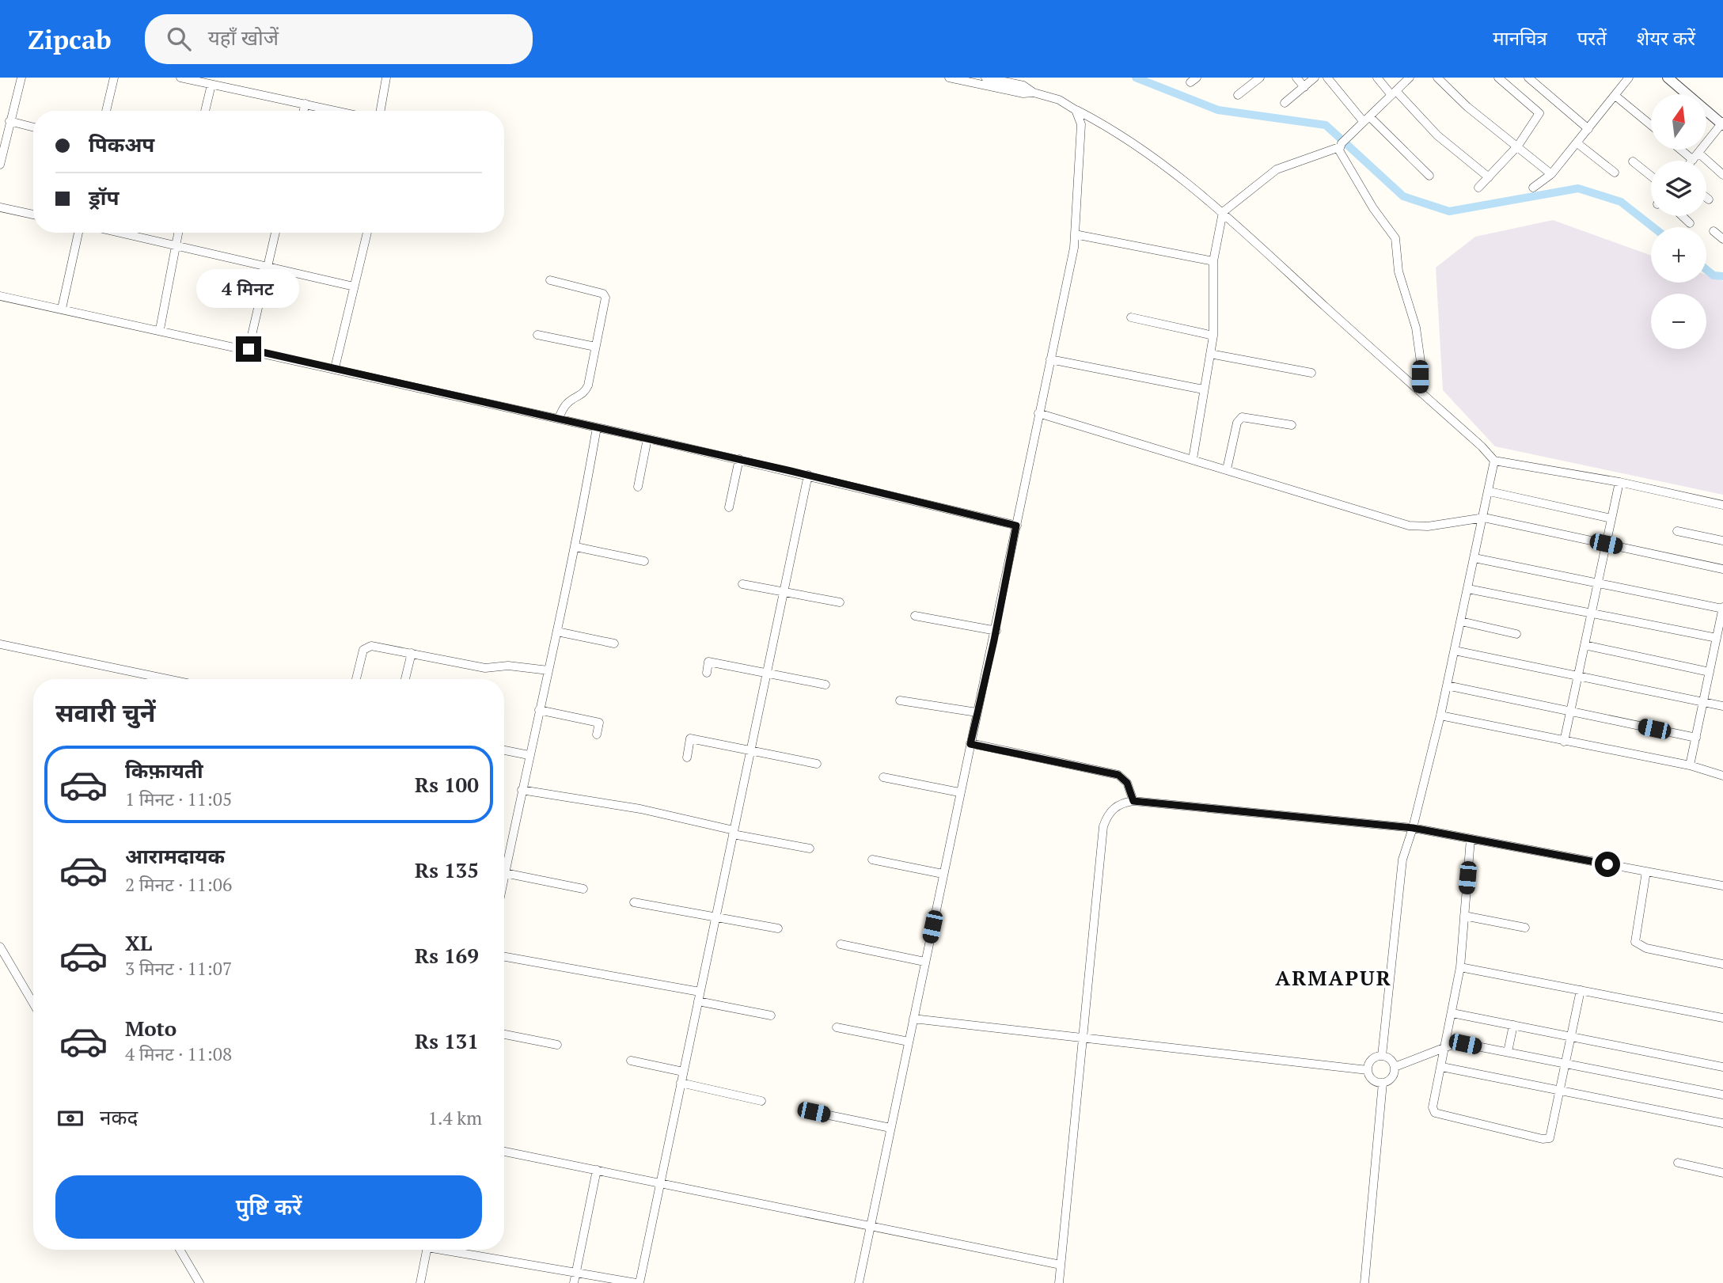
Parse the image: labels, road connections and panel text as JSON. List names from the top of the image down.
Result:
{
  "districts": ["ARMAPUR"],
  "north": "top",
  "page": {
    "header": "Zipcab",
    "search": "यहाँ खोजें",
    "nav": ["मानचित्र", "परतें", "शेयर करें"],
    "map_buttons": ["+", "−"],
    "banner": ["पिकअप", "ड्रॉप"],
    "bubble": "4 मिनट",
    "heading": "सवारी चुनें",
    "list": [
      {
        "name": "किफ़ायती",
        "note": "1 मिनट · 11:05",
        "value": "Rs 100"
      },
      {
        "name": "आरामदायक",
        "note": "2 मिनट · 11:06",
        "value": "Rs 135"
      },
      {
        "name": "XL",
        "note": "3 मिनट · 11:07",
        "value": "Rs 169"
      },
      {
        "name": "Moto",
        "note": "4 मिनट · 11:08",
        "value": "Rs 131"
      }
    ],
    "pay": ["नकद", "1.4 km"],
    "buttons": "पुष्टि करें"
  }
}
